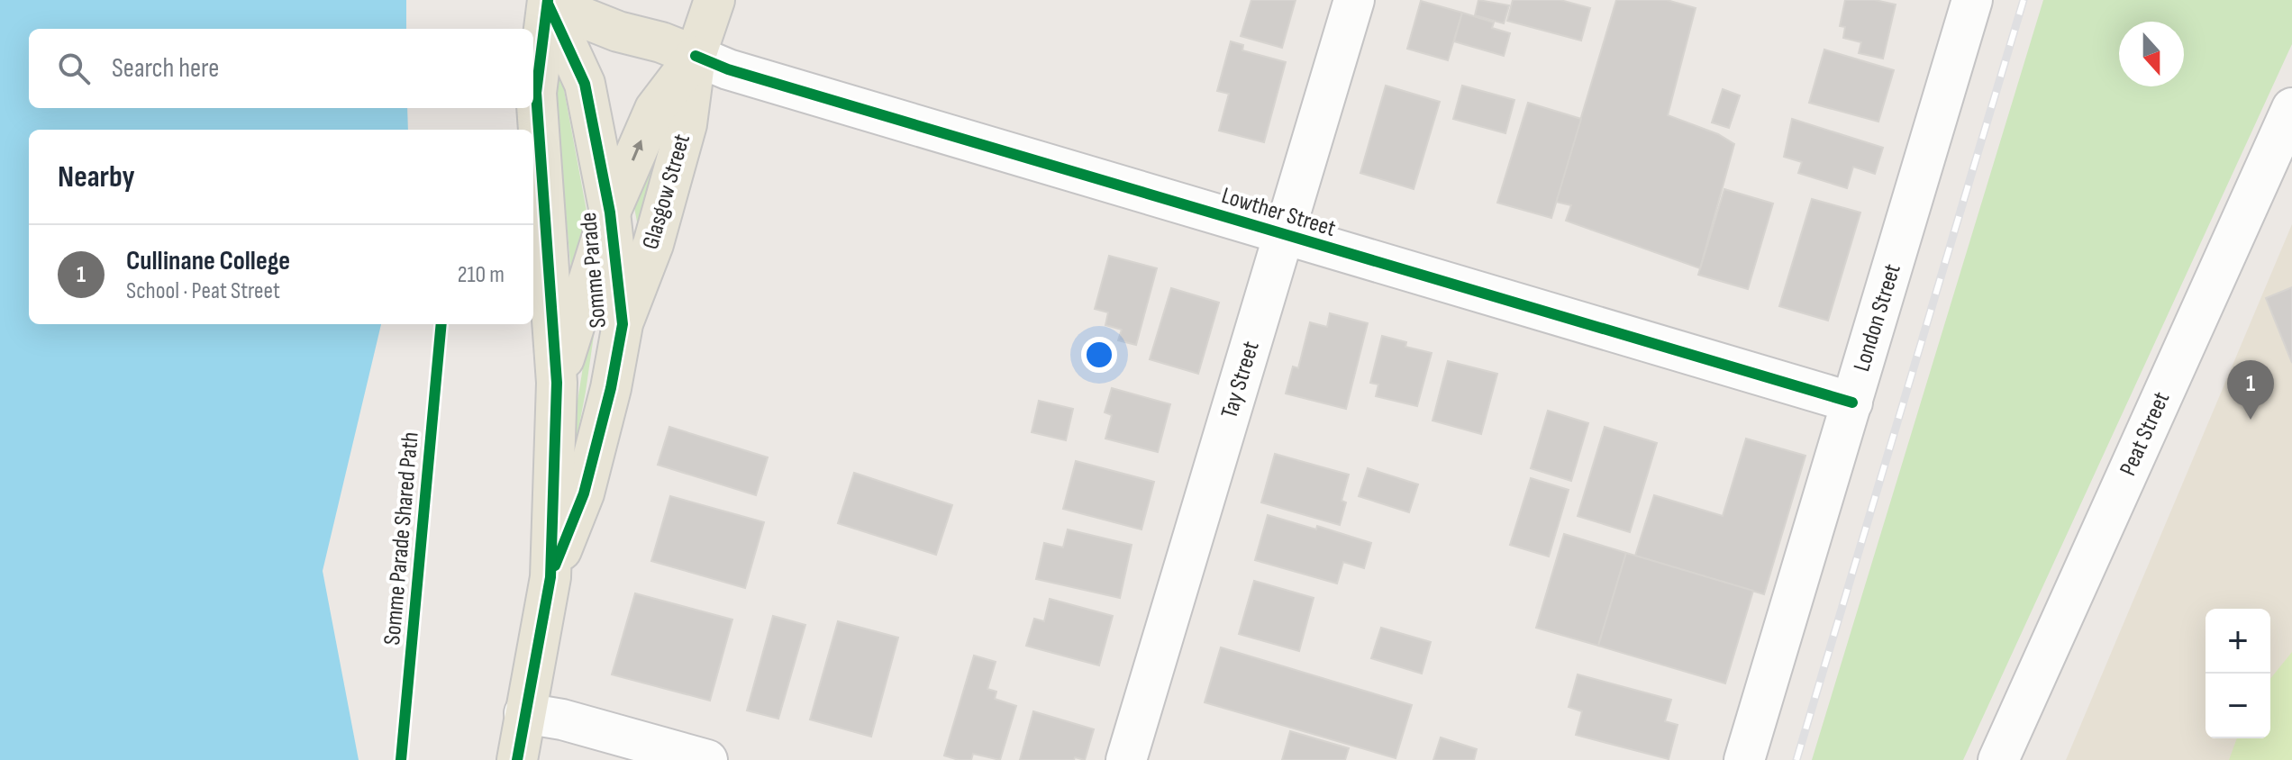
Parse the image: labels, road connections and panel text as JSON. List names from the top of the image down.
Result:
{
  "streets": {
    "main road": ["Glasgow Street", "Somme Parade"],
    "street": [
      "Lowther Street",
      "London Street",
      "Tay Street",
      "Peat Street"
    ],
    "cycle path": ["Somme Parade Shared Path"]
  },
  "crossings": [
    ["Glasgow Street", "Lowther Street"],
    ["Glasgow Street", "Somme Parade"],
    ["Lowther Street", "London Street"],
    ["Lowther Street", "Tay Street"]
  ],
  "north": "bottom",
  "page": {
    "search": "Search here",
    "heading": "Nearby",
    "list": [
      {
        "mark": "1",
        "name": "Cullinane College",
        "note": "School · Peat Street",
        "value": "210 m"
      }
    ],
    "pins": "1",
    "map_buttons": ["+", "−"]
  }
}
